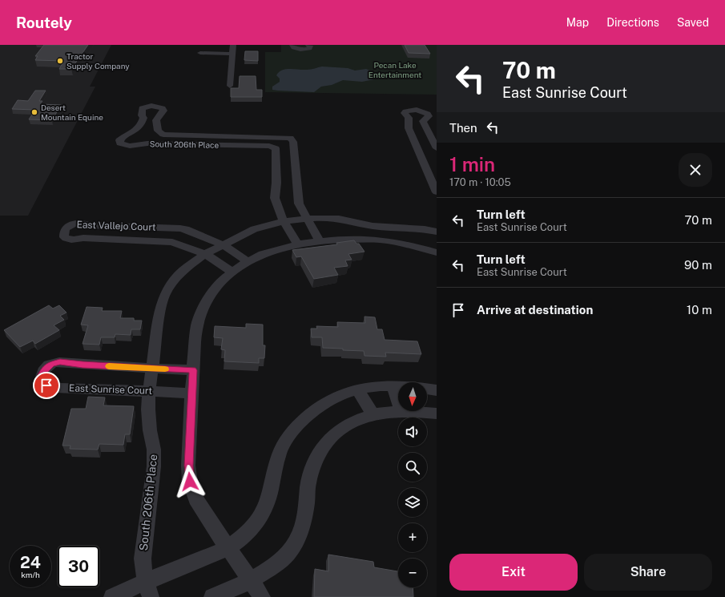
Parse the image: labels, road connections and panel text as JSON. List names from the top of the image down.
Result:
{
  "streets": {
    "street": ["South 206th Place", "East Vallejo Court", "East Sunrise Court"]
  },
  "crossings": [
    ["South 206th Place", "East Vallejo Court"],
    ["South 206th Place", "East Sunrise Court"]
  ],
  "parks": ["Pecan Lake Entertainment"],
  "places": ["Tractor Supply Company", "Desert Mountain Equine"],
  "north": "bottom",
  "page": {
    "header": "Routely",
    "nav": ["Map", "Directions", "Saved"],
    "turn": ["70 m", "East Sunrise Court"],
    "then": "Then",
    "heading": ["1 min", "170 m · 10:05"],
    "list": [
      {
        "name": "Turn left",
        "note": "East Sunrise Court",
        "value": "70 m"
      },
      {
        "name": "Turn left",
        "note": "East Sunrise Court",
        "value": "90 m"
      },
      {
        "name": "Arrive at destination",
        "value": "10 m"
      }
    ],
    "map_buttons": ["+", "−"],
    "speed": "24 km/h",
    "limit": "30",
    "buttons": ["Exit", "Share"]
  }
}
